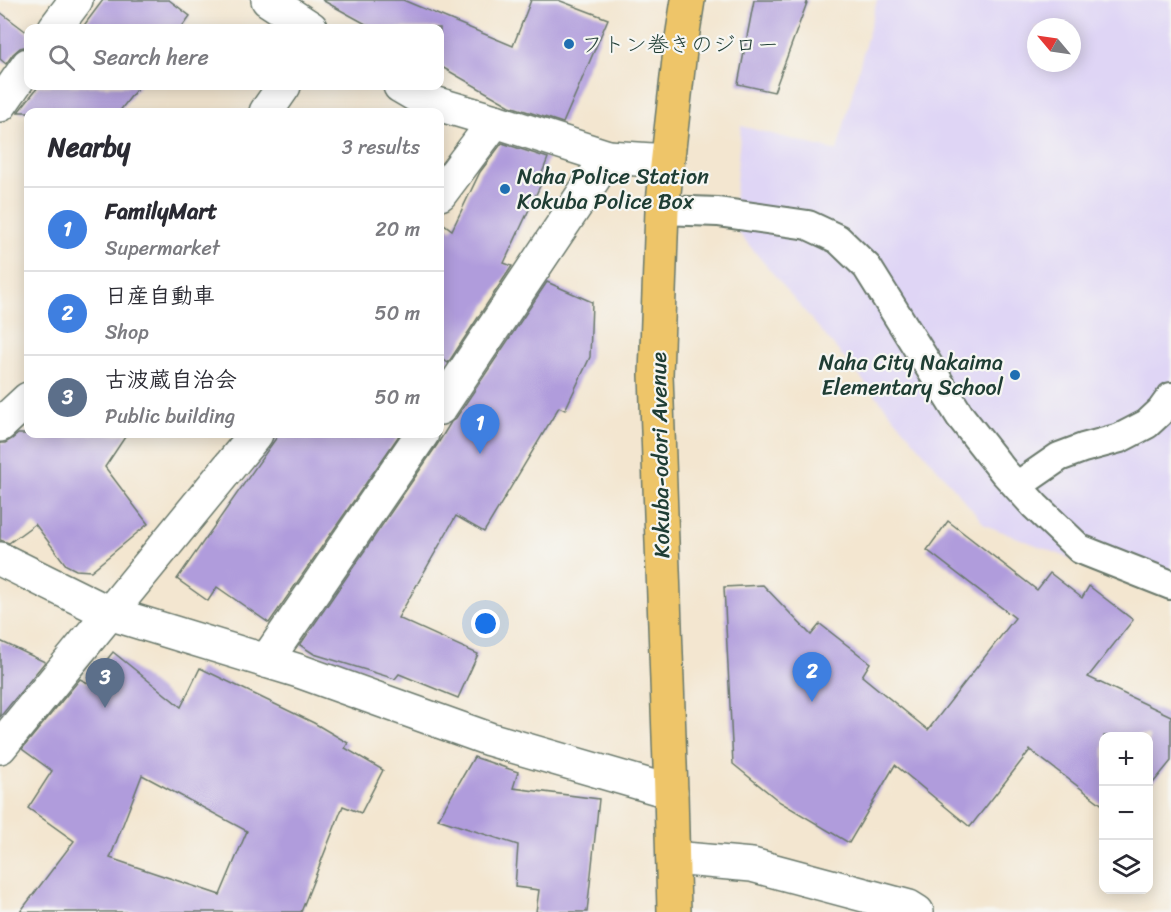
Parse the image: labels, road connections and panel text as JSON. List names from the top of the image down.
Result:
{
  "streets": {
    "highway": ["Kokuba-odori Avenue"]
  },
  "places": ["フトン巻きのジロー", "Naha Police Station Kokuba Police Box", "Naha City Nakaima Elementary School"],
  "north": "top left",
  "page": {
    "search": "Search here",
    "heading": ["Nearby", "3 results"],
    "list": [
      {
        "mark": "1",
        "name": "FamilyMart",
        "note": "Supermarket",
        "value": "20 m"
      },
      {
        "mark": "2",
        "name": "日産自動車",
        "note": "Shop",
        "value": "50 m"
      },
      {
        "mark": "3",
        "name": "古波蔵自治会",
        "note": "Public building",
        "value": "50 m"
      }
    ],
    "pins": ["1", "2", "3"],
    "map_buttons": ["+", "−"]
  }
}
